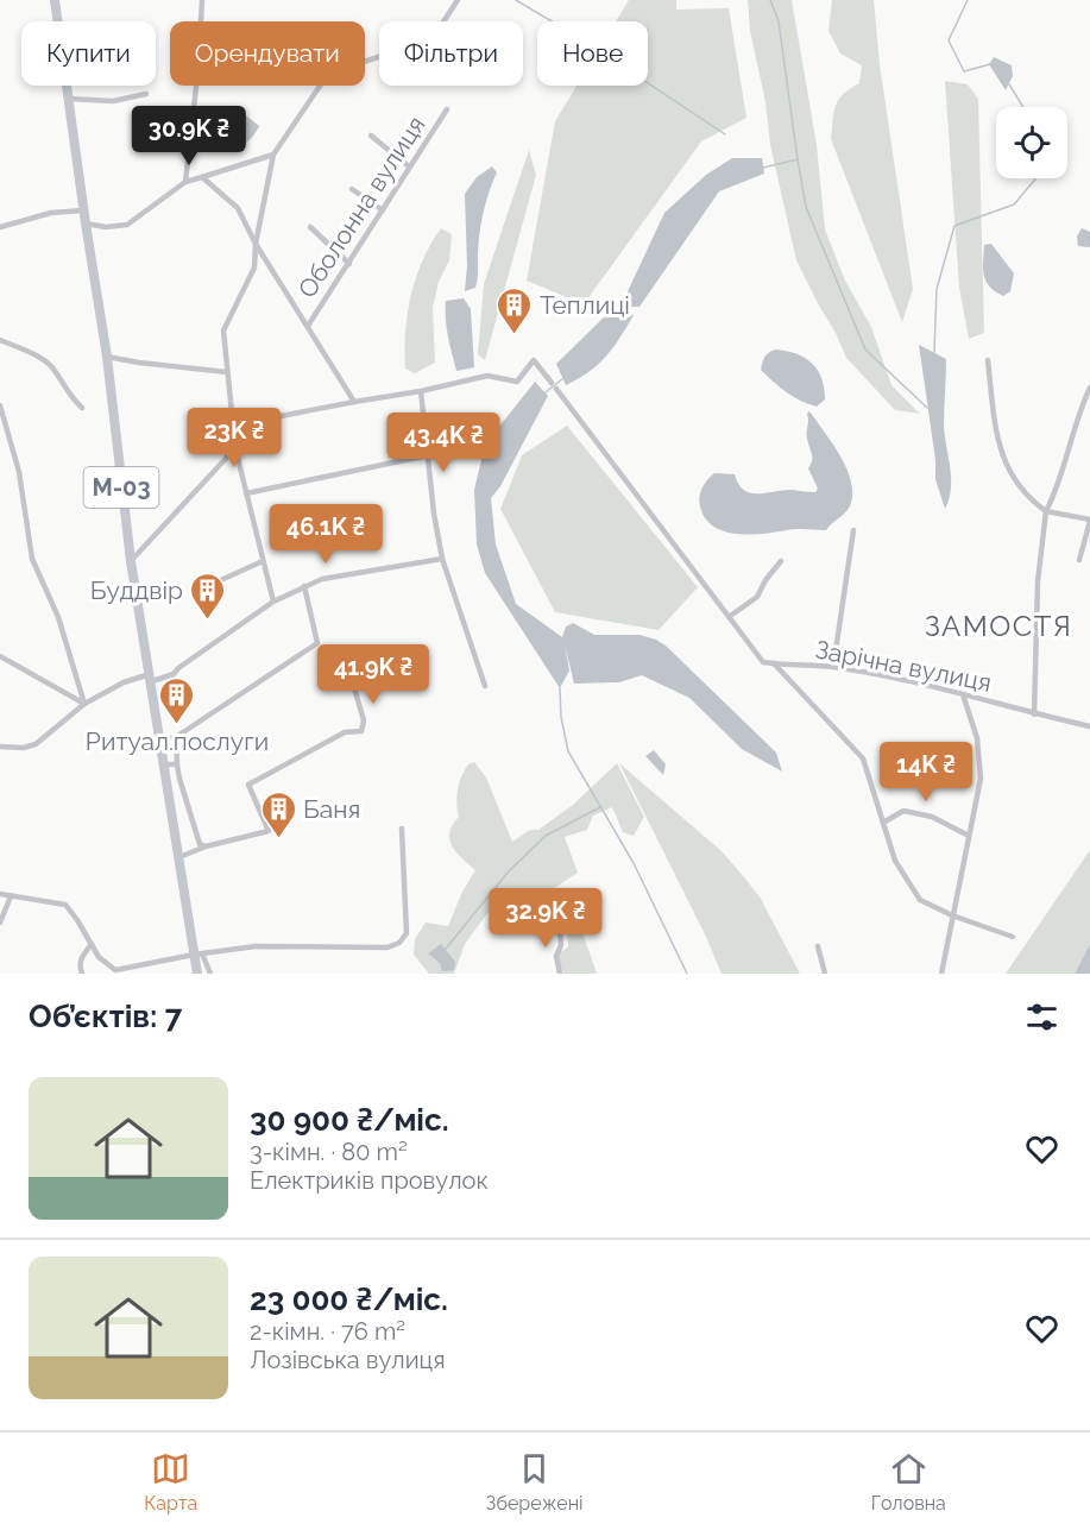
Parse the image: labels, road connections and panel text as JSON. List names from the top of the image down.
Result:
{
  "streets": {
    "highway": ["М-03"],
    "street": ["Оболонна вулиця", "Зарічна вулиця"]
  },
  "districts": ["ЗАМОСТЯ"],
  "places": {
    "building": [
      "Теплиці",
      "Буддвір",
      "Ритуал.послуги",
      "Баня"
    ]
  },
  "page": {
    "chip": [
      "Купити",
      "Орендувати",
      "Фільтри",
      "Нове"
    ],
    "price": [
      "30.9K ₴",
      "23K ₴",
      "43.4K ₴",
      "46.1K ₴",
      "41.9K ₴",
      "14K ₴",
      "32.9K ₴"
    ],
    "heading": "Об’єктів: 7",
    "list": [
      {
        "name": "30 900 ₴/міс.",
        "note": "3-кімн. · 80 m² · Електриків провулок"
      },
      {
        "name": "23 000 ₴/міс.",
        "note": "2-кімн. · 76 m² · Лозівська вулиця"
      }
    ],
    "tabs": ["Карта", "Збережені", "Головна"]
  }
}
